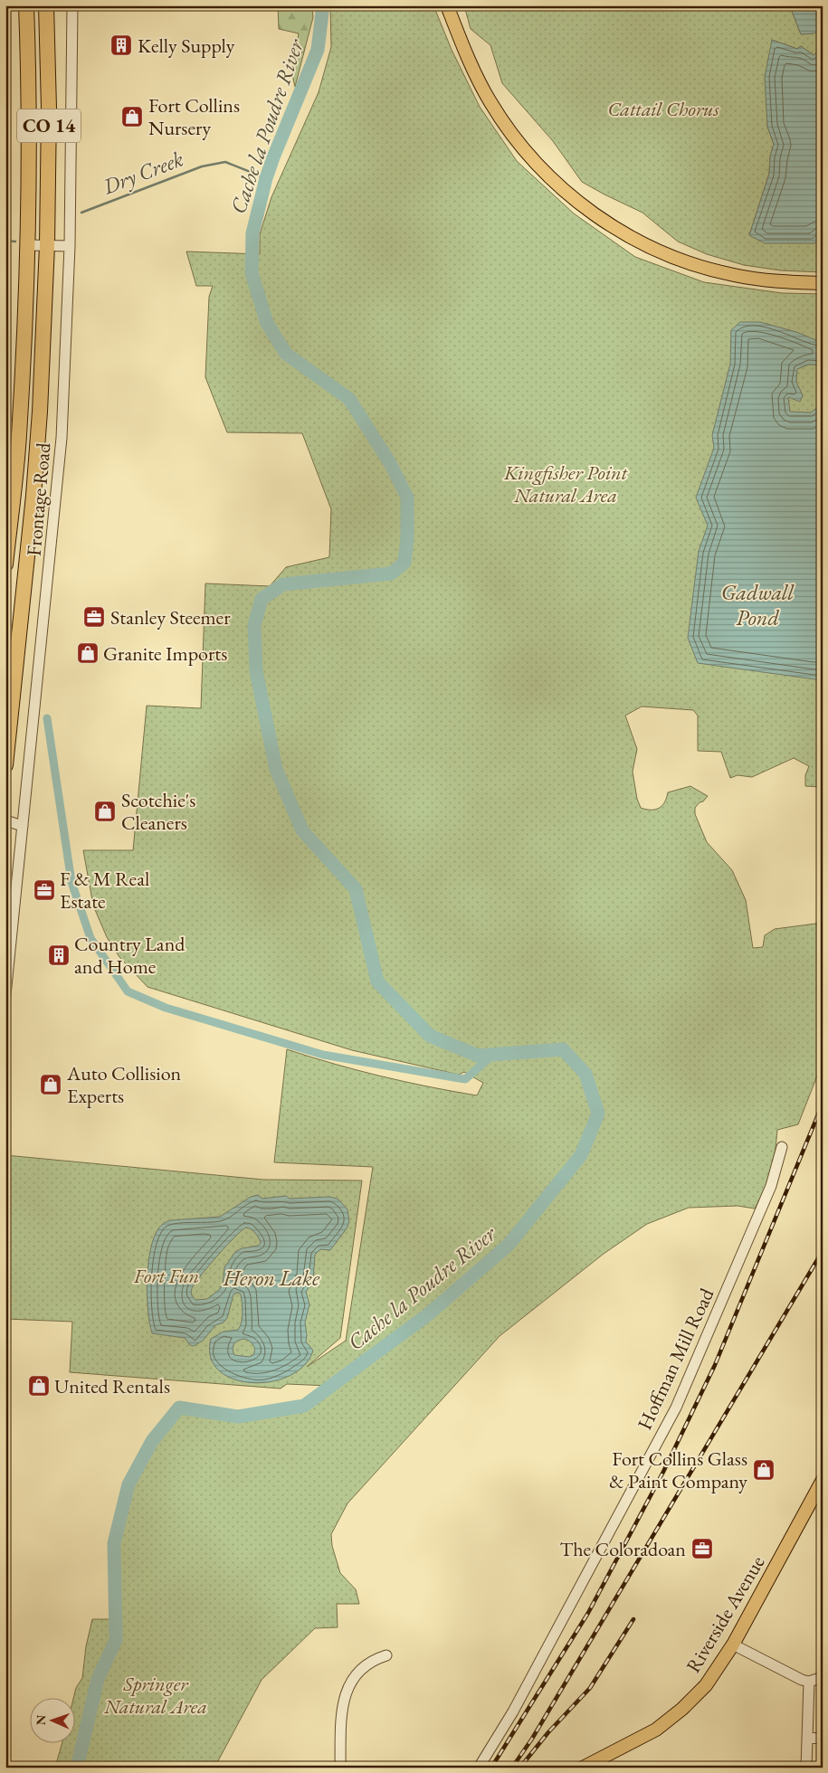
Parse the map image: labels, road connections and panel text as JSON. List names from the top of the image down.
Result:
{
  "streets": {
    "highway": ["CO 14"],
    "main road": ["Riverside Avenue"],
    "street": ["Frontage Road", "Hoffman Mill Road"]
  },
  "water": [
    "Cache la Poudre River",
    "Dry Creek",
    "Gadwall Pond",
    "Heron Lake"
  ],
  "parks": [
    "Cattail Chorus",
    "Kingfisher Point Natural Area",
    "Fort Fun",
    "Springer Natural Area"
  ],
  "places": {
    "building": ["Kelly Supply", "Country Land and Home"],
    "shop": [
      "Fort Collins Nursery",
      "Granite Imports",
      "Scotchie's Cleaners",
      "Auto Collision Experts",
      "United Rentals",
      "Fort Collins Glass & Paint Company"
    ],
    "office": ["Stanley Steemer", "F & M Real Estate", "The Coloradoan"]
  },
  "north": "left"
}
